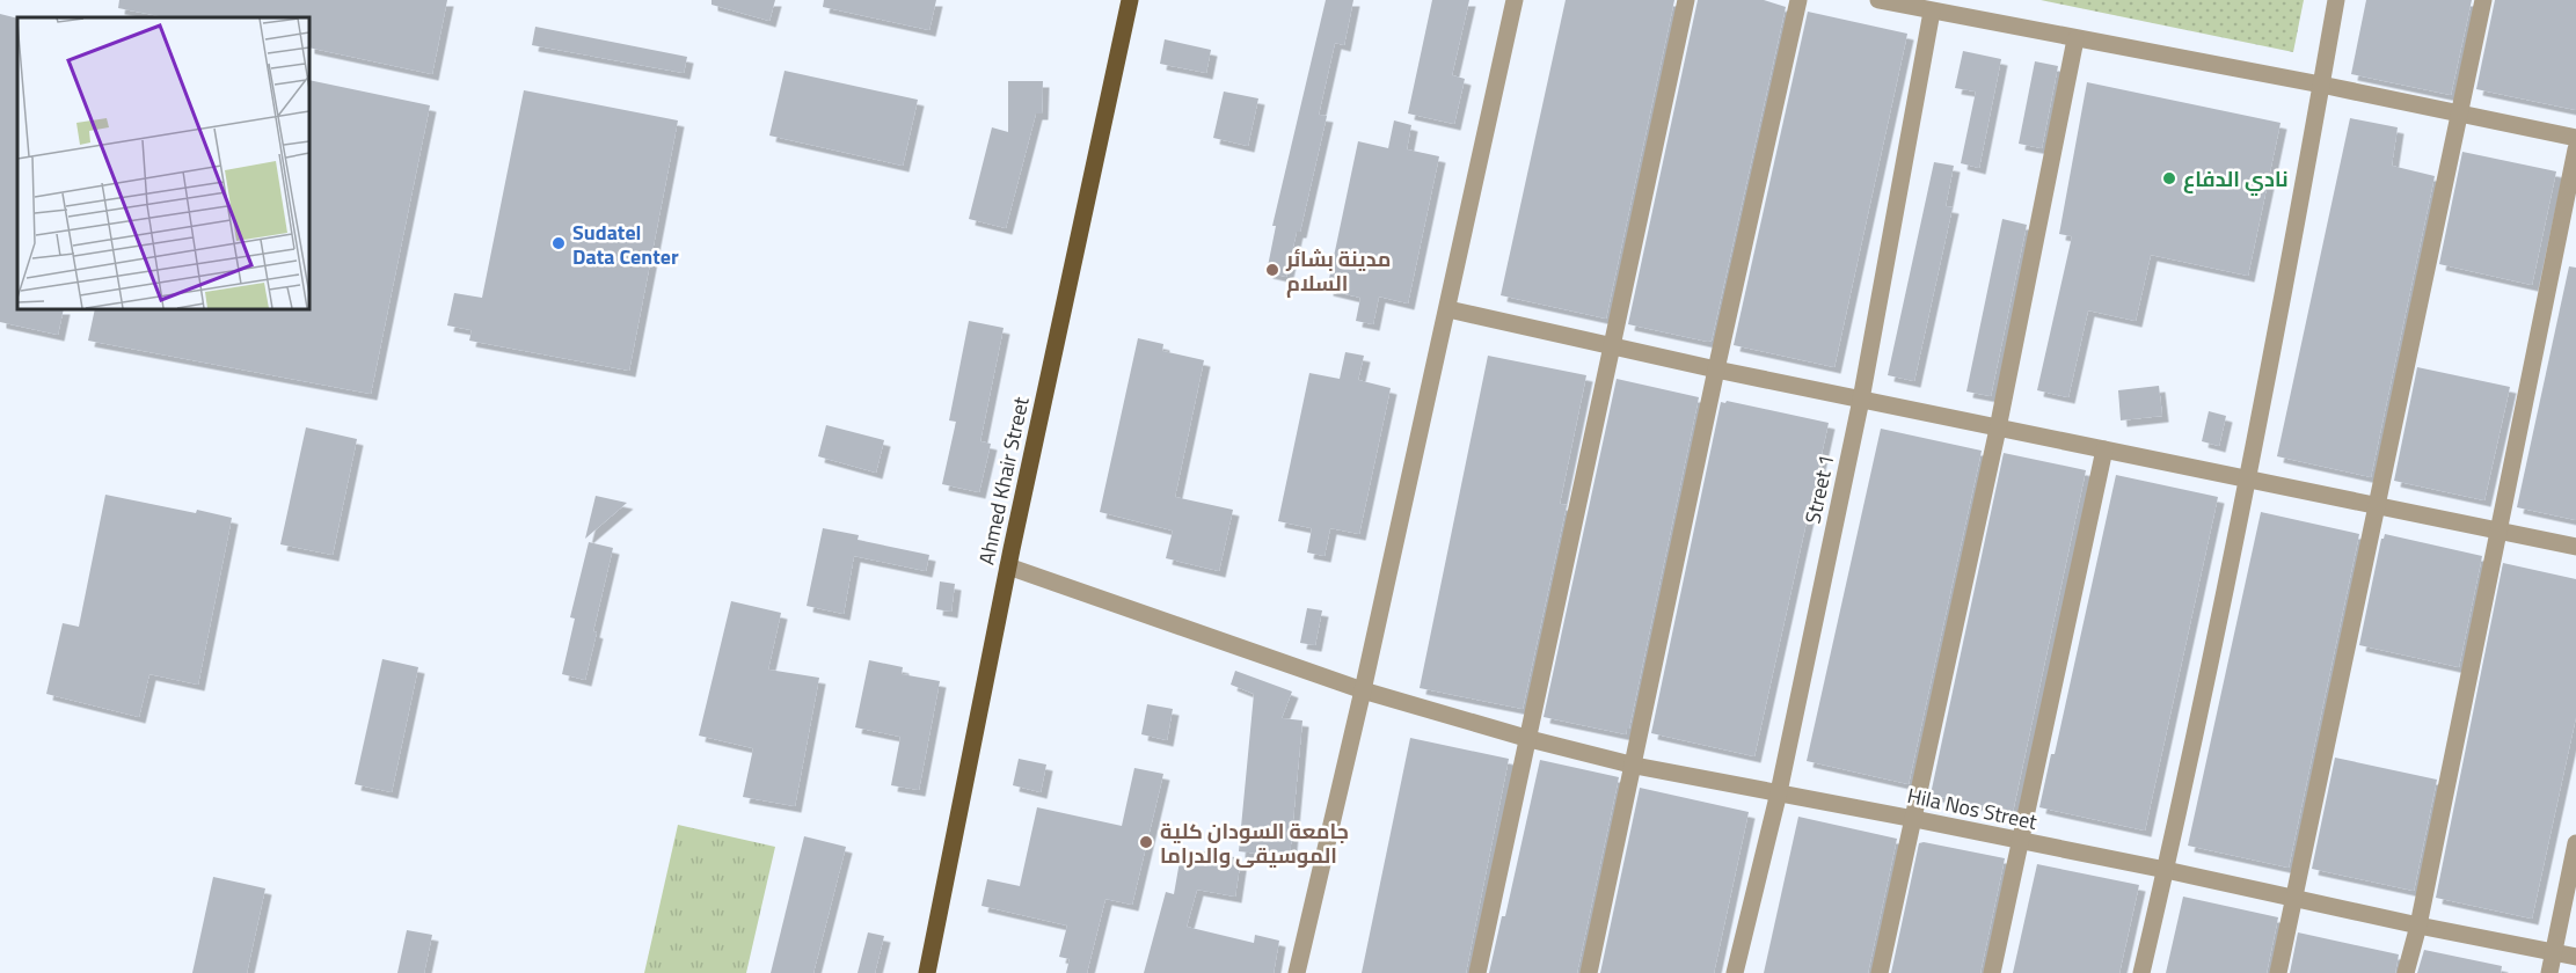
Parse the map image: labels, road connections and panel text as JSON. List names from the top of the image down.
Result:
{
  "streets": {
    "main road": ["Ahmed Khair Street"],
    "street": ["Street 1", "Hila Nos Street"]
  },
  "crossings": [
    ["Ahmed Khair Street", "Hila Nos Street"],
    ["Street 1", "Hila Nos Street"]
  ],
  "places": [
    "نادي الدفاع",
    "Sudatel Data Center",
    "مدينة بشائر السلام",
    "جامعة السودان كلية الموسيقى والدراما"
  ]
}
